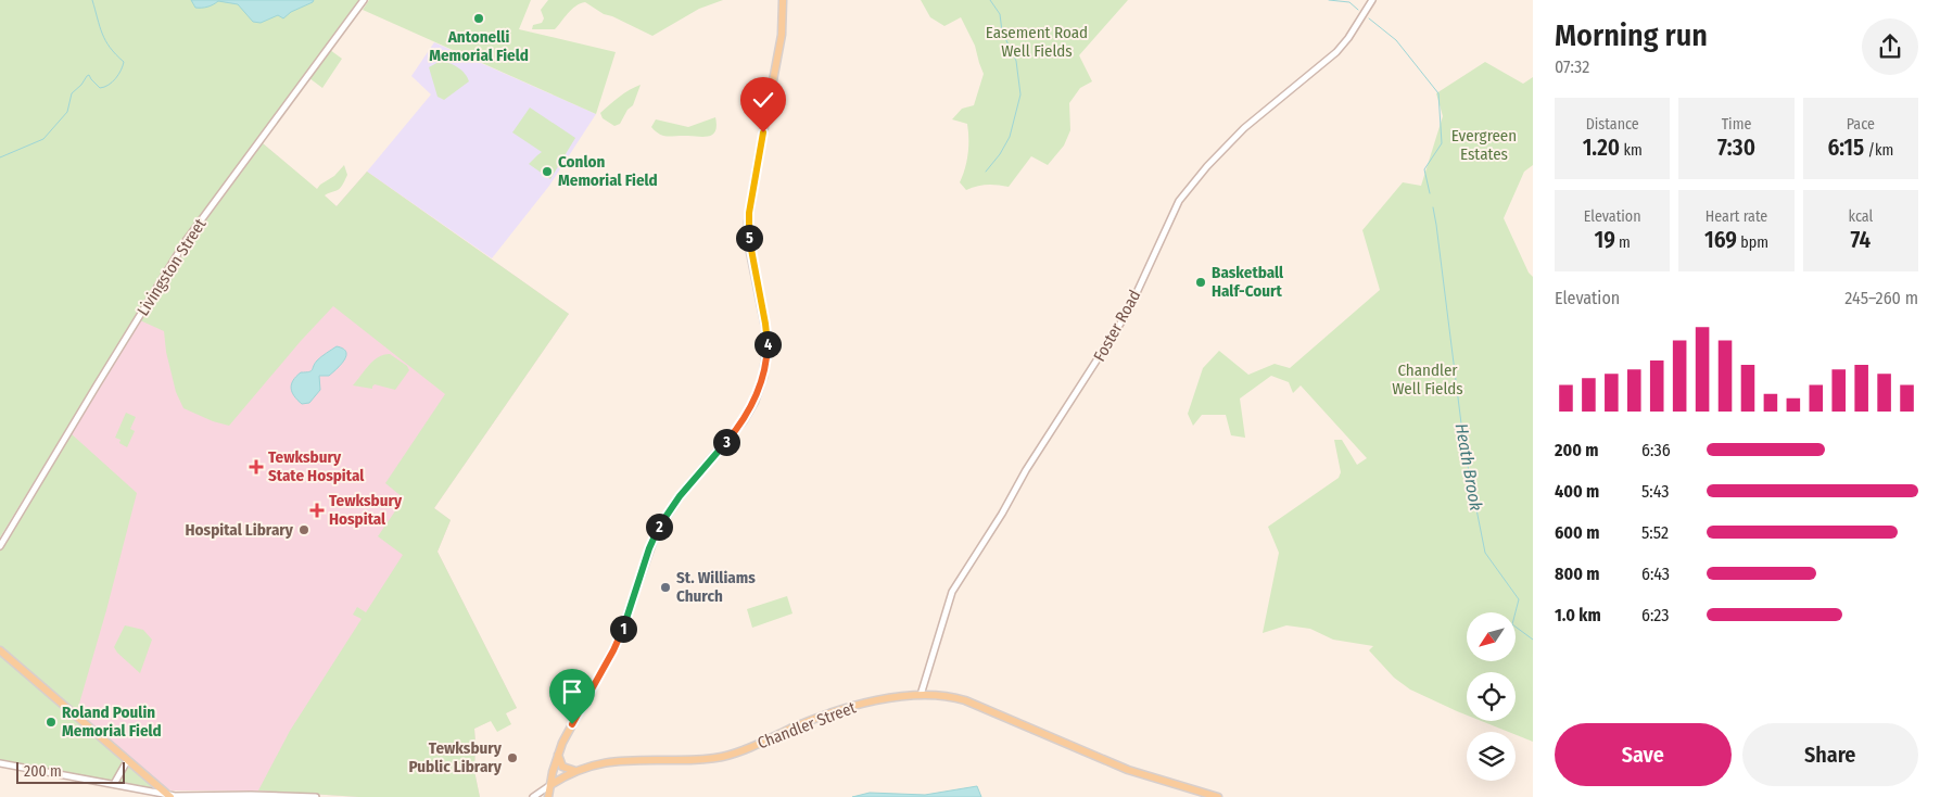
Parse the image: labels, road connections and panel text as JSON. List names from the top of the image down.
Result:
{
  "streets": {
    "main road": ["Chandler Street"],
    "street": ["Livingston Street", "Foster Road"]
  },
  "crossings": [
    ["Foster Road", "Chandler Street"]
  ],
  "water": ["Heath Brook"],
  "parks": ["Easement Road Well Fields", "Evergreen Estates", "Chandler Well Fields"],
  "places": {
    "other": [
      "Antonelli Memorial Field",
      "Conlon Memorial Field",
      "Basketball Half-Court",
      "Hospital Library",
      "St. Williams Church",
      "Roland Poulin Memorial Field",
      "Tewksbury Public Library"
    ],
    "health": ["Tewksbury State Hospital", "Tewksbury Hospital"]
  },
  "scale_bar": "200 m",
  "north": "bottom left",
  "page": {
    "heading": ["Morning run", "07:32"],
    "stats": [
      ["Distance", "1.20 km"],
      ["Time", "7:30"],
      ["Pace", "6:15 /km"],
      ["Elevation", "19 m"],
      ["Heart rate", "169 bpm"],
      ["kcal", "74"]
    ],
    "pins": [
      "5",
      "4",
      "3",
      "2",
      "1"
    ],
    "chart": ["Elevation", "245–260 m"],
    "list": [
      {
        "name": "200 m",
        "note": "6:36"
      },
      {
        "name": "400 m",
        "note": "5:43"
      },
      {
        "name": "600 m",
        "note": "5:52"
      },
      {
        "name": "800 m",
        "note": "6:43"
      },
      {
        "name": "1.0 km",
        "note": "6:23"
      }
    ],
    "buttons": ["Save", "Share"],
    "scale": "200 m"
  }
}
